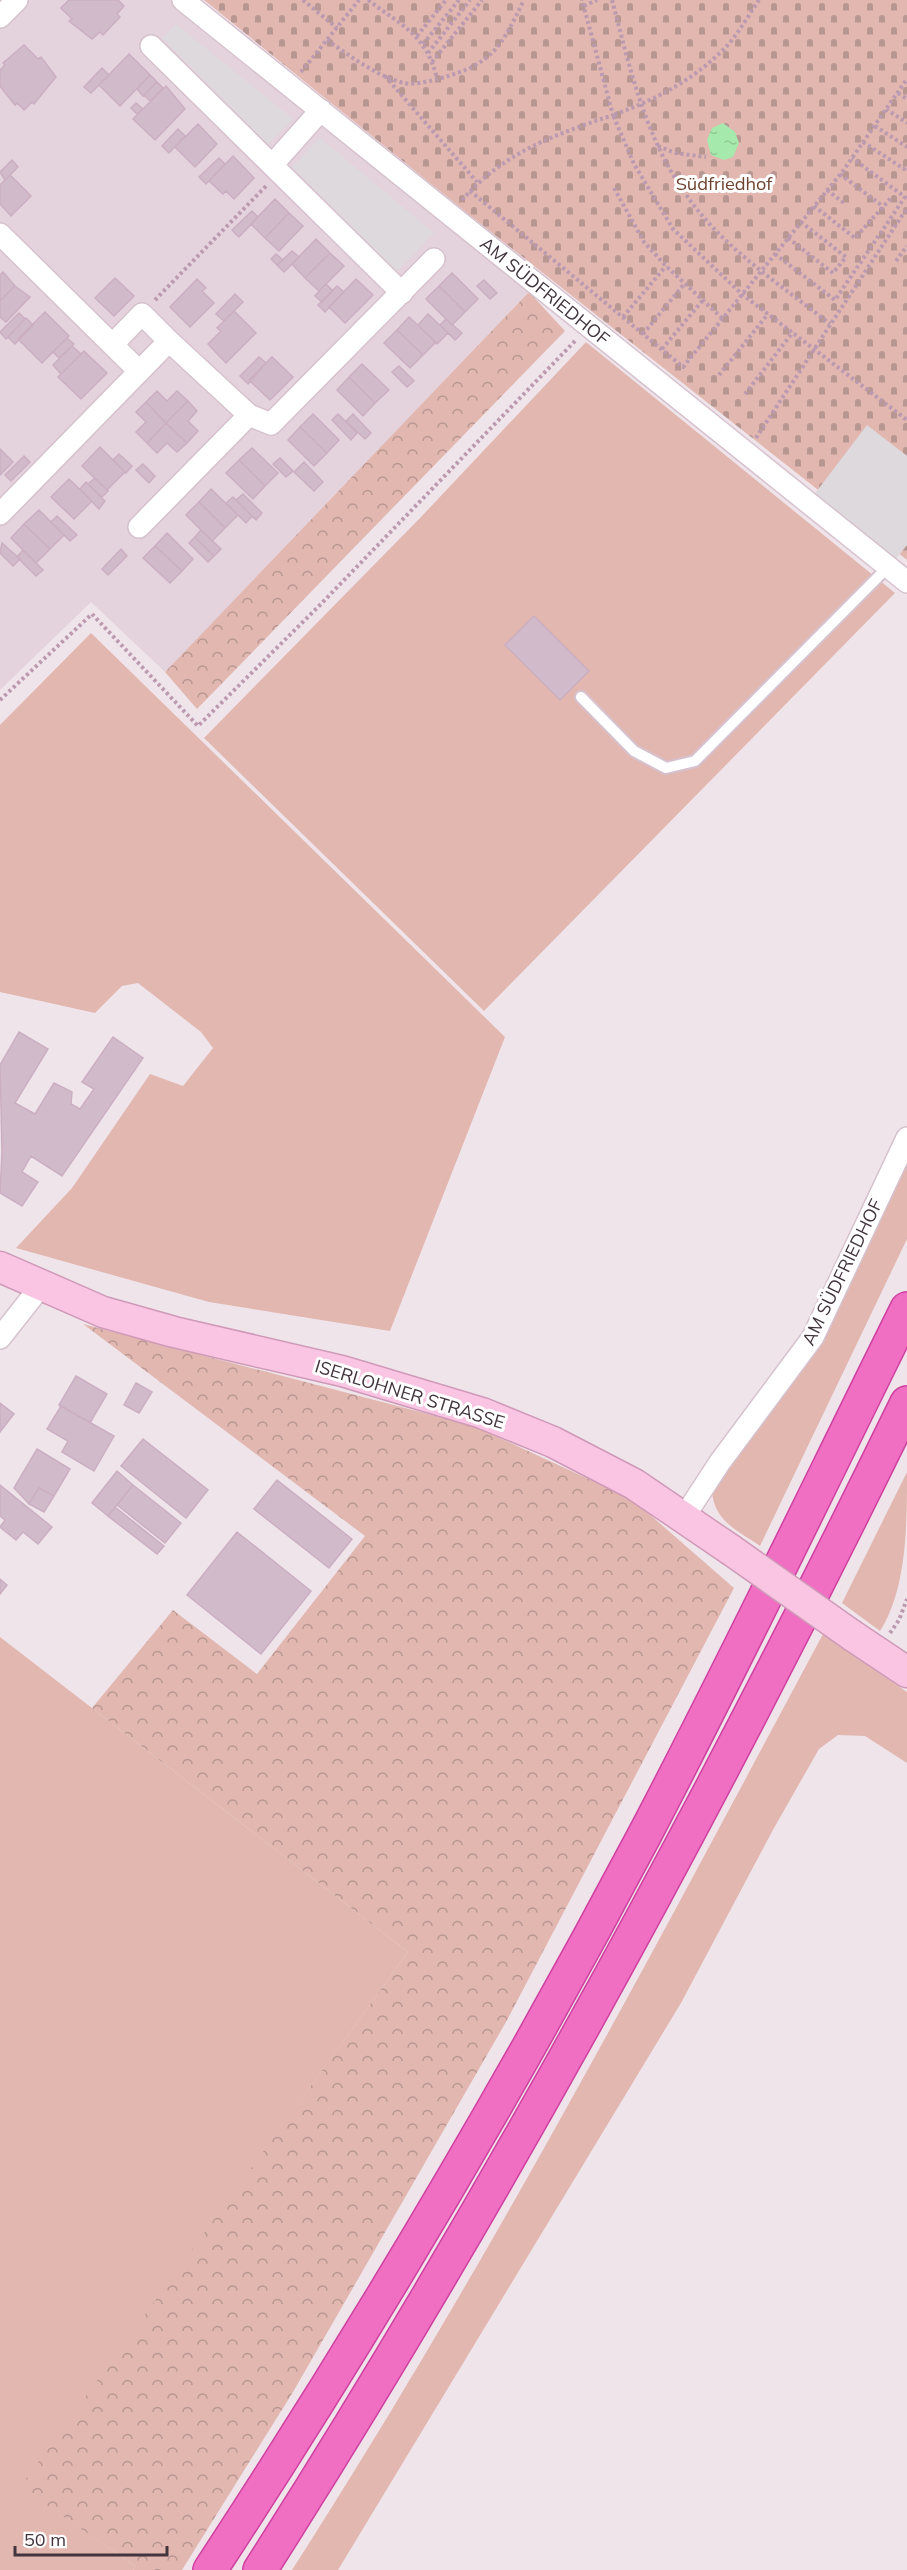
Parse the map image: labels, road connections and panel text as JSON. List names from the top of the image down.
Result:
{
  "streets": {
    "main road": ["ISERLOHNER STRASSE"],
    "street": ["AM SÜDFRIEDHOF"]
  },
  "crossings": [
    ["AM SÜDFRIEDHOF", "ISERLOHNER STRASSE"]
  ],
  "parks": ["Südfriedhof"],
  "scale_bar": "50 m"
}
